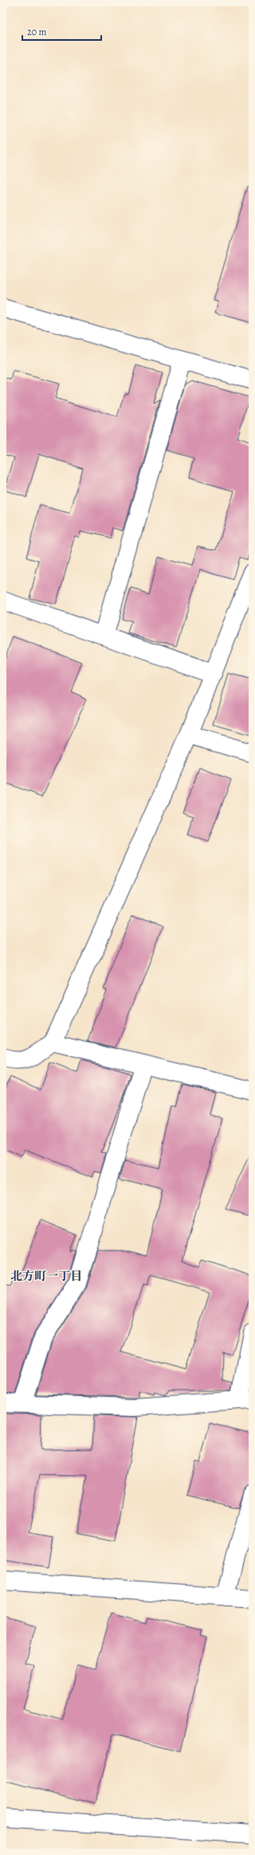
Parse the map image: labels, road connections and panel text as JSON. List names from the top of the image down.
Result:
{
  "districts": ["北方町一丁目"],
  "scale_bar": "20 m"
}
